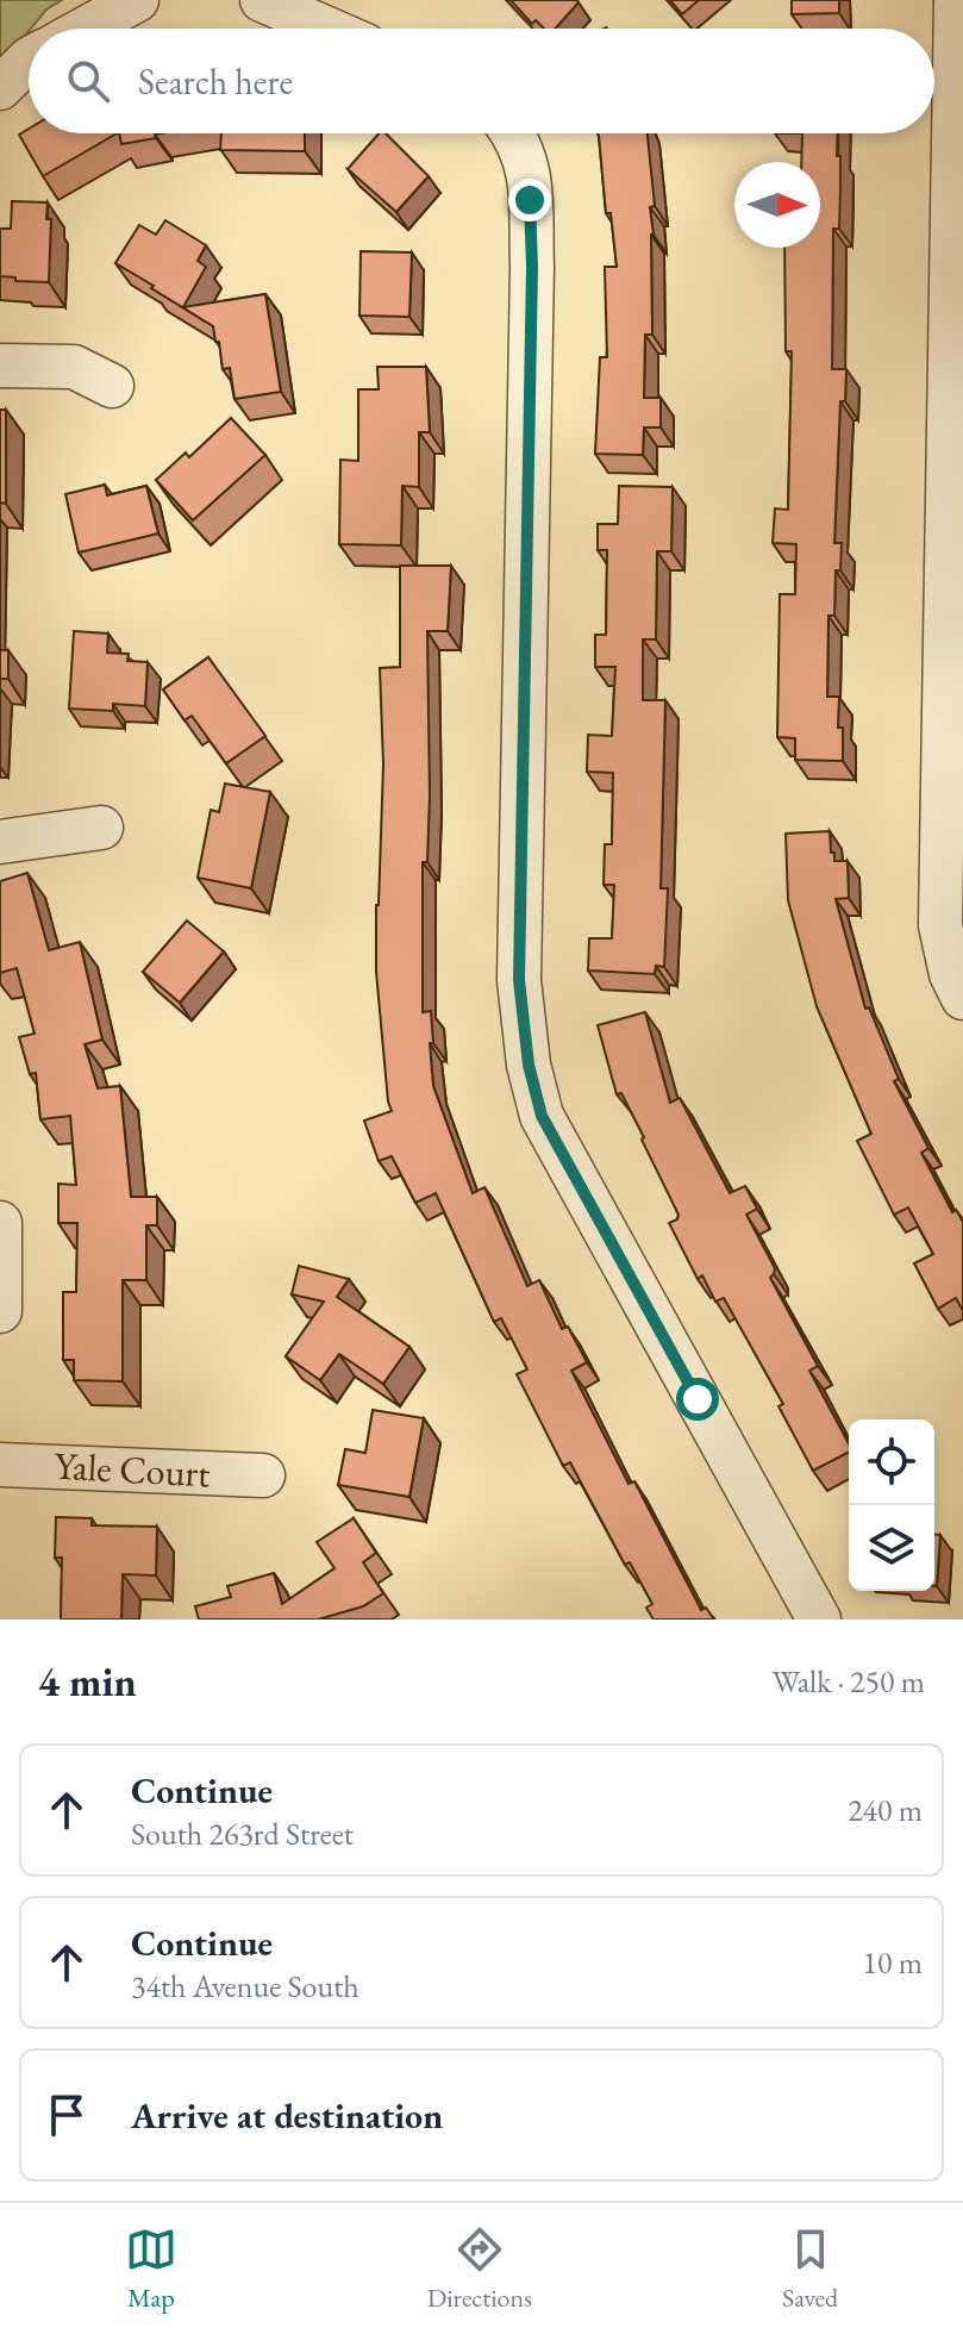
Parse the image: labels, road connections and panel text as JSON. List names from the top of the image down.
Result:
{
  "streets": {
    "street": ["Yale Court"]
  },
  "north": "right",
  "page": {
    "search": "Search here",
    "heading": ["4 min", "Walk · 250 m"],
    "list": [
      ["Continue", "South 263rd Street", "240 m"],
      ["Continue", "34th Avenue South", "10 m"],
      "Arrive at destination"
    ],
    "nav": ["Map", "Directions", "Saved"]
  }
}
